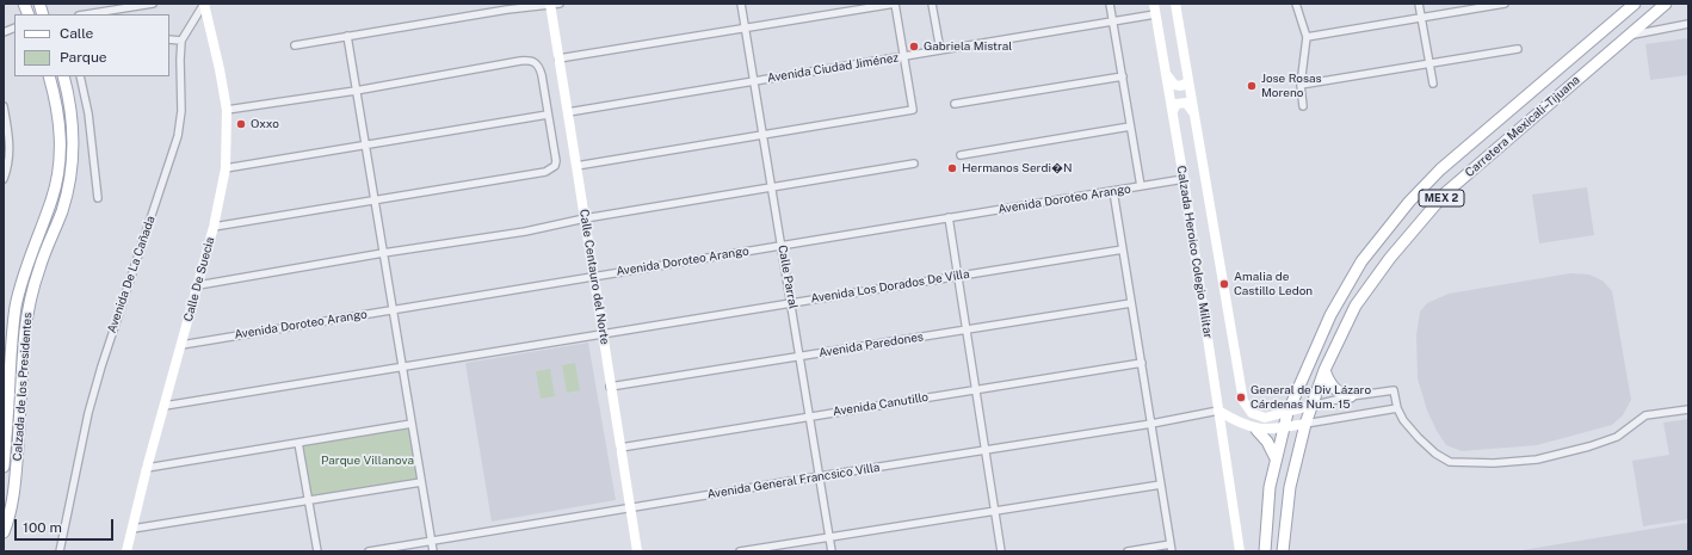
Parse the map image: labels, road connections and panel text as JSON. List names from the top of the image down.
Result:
{
  "streets": {
    "main road": ["Carretera Mexicali–Tijuana", "MEX 2", "Calzada de los Presidentes"],
    "street": [
      "Avenida Ciudad Jiménez",
      "Avenida Doroteo Arango",
      "Calzada Heroico Colegio Militar",
      "Avenida De La Cañada",
      "Calle Centauro del Norte",
      "Calle Parral",
      "Calle De Suecia",
      "Avenida Los Dorados De Villa",
      "Avenida Paredones",
      "Avenida Canutillo",
      "Avenida General Francsico Villa"
    ]
  },
  "crossings": [
    ["Avenida Ciudad Jiménez", "Calzada Heroico Colegio Militar"],
    ["Avenida Ciudad Jiménez", "Calle Centauro del Norte"],
    ["Avenida Ciudad Jiménez", "Calle Parral"],
    ["Carretera Mexicali–Tijuana", "Calzada Heroico Colegio Militar"],
    ["Avenida Doroteo Arango", "Calzada Heroico Colegio Militar"],
    ["Avenida Doroteo Arango", "Calle Centauro del Norte"],
    ["Avenida Doroteo Arango", "Calle Parral"],
    ["Avenida Doroteo Arango", "Calle De Suecia"],
    ["Calzada Heroico Colegio Militar", "Avenida General Francsico Villa"],
    ["Avenida De La Cañada", "Calle De Suecia"],
    ["Calle Centauro del Norte", "Avenida Los Dorados De Villa"],
    ["Calle Centauro del Norte", "Avenida Paredones"],
    ["Calle Centauro del Norte", "Avenida Canutillo"],
    ["Calle Centauro del Norte", "Avenida General Francsico Villa"],
    ["Calle Parral", "Avenida Los Dorados De Villa"],
    ["Calle Parral", "Avenida Paredones"],
    ["Calle Parral", "Avenida Canutillo"],
    ["Calle Parral", "Avenida General Francsico Villa"],
    ["Calle De Suecia", "Avenida Los Dorados De Villa"]
  ],
  "parks": ["Parque Villanova"],
  "places": [
    "Gabriela Mistral",
    "Jose Rosas Moreno",
    "Oxxo",
    "Hermanos Serdi�N",
    "Amalia de Castillo Ledon",
    "General de Div Lázaro Cárdenas Num. 15"
  ],
  "legend": ["Calle", "Parque"],
  "scale_bar": "100 m"
}
